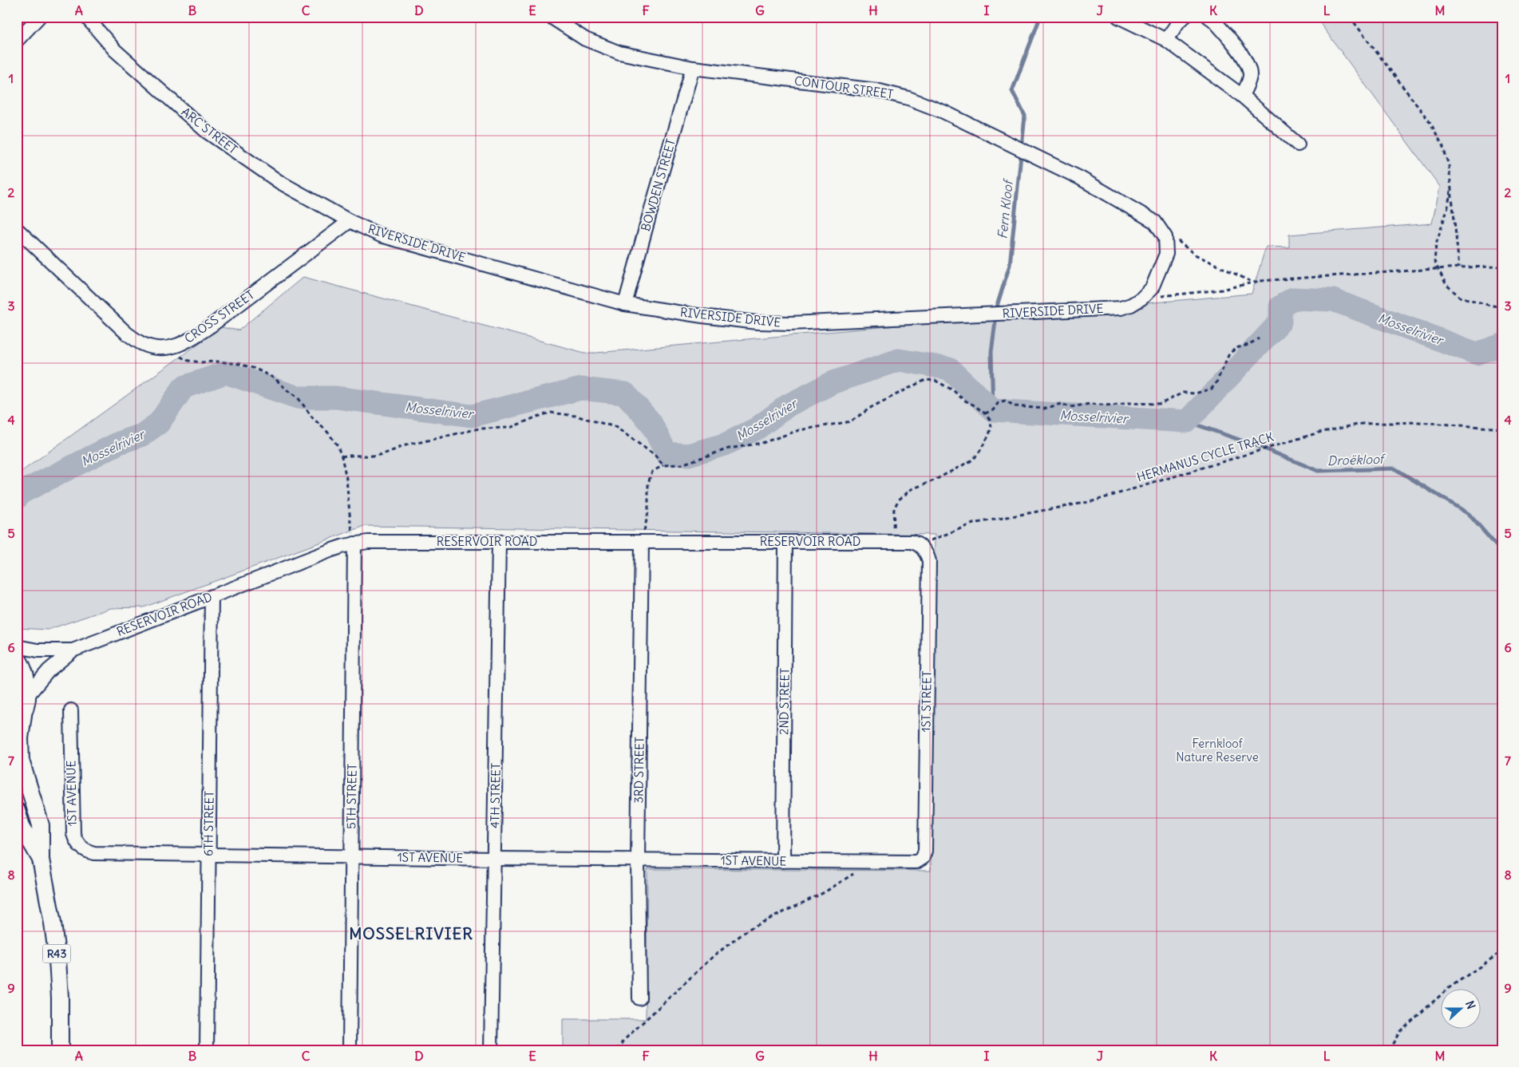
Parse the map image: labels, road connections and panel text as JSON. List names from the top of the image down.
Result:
{
  "streets": {
    "main road": ["R43"],
    "street": [
      "CONTOUR STREET",
      "ARC STREET",
      "BOWDEN STREET",
      "RIVERSIDE DRIVE",
      "CROSS STREET",
      "RESERVOIR ROAD",
      "2ND STREET",
      "1ST STREET",
      "3RD STREET",
      "1ST AVENUE",
      "4TH STREET",
      "5TH STREET",
      "6TH STREET"
    ],
    "path": ["HERMANUS CYCLE TRACK"]
  },
  "crossings": [
    ["CONTOUR STREET", "BOWDEN STREET"],
    ["CONTOUR STREET", "RIVERSIDE DRIVE"],
    ["ARC STREET", "RIVERSIDE DRIVE"],
    ["ARC STREET", "CROSS STREET"],
    ["BOWDEN STREET", "RIVERSIDE DRIVE"],
    ["RIVERSIDE DRIVE", "CROSS STREET"],
    ["HERMANUS CYCLE TRACK", "RESERVOIR ROAD"],
    ["HERMANUS CYCLE TRACK", "1ST STREET"],
    ["RESERVOIR ROAD", "2ND STREET"],
    ["RESERVOIR ROAD", "1ST STREET"],
    ["RESERVOIR ROAD", "3RD STREET"],
    ["RESERVOIR ROAD", "4TH STREET"],
    ["RESERVOIR ROAD", "5TH STREET"],
    ["RESERVOIR ROAD", "6TH STREET"],
    ["RESERVOIR ROAD", "R43"],
    ["2ND STREET", "1ST AVENUE"],
    ["1ST STREET", "1ST AVENUE"],
    ["3RD STREET", "1ST AVENUE"],
    ["1ST AVENUE", "4TH STREET"],
    ["1ST AVENUE", "5TH STREET"],
    ["1ST AVENUE", "6TH STREET"]
  ],
  "districts": ["MOSSELRIVIER"],
  "water": ["Fern Kloof", "Mosselrivier", "Droëkloof"],
  "parks": ["Fernkloof Nature Reserve"],
  "north": "right",
  "grid": {
    "columns": [
      "A",
      "B",
      "C",
      "D",
      "E",
      "F",
      "G",
      "H",
      "I",
      "J",
      "K",
      "L",
      "M"
    ],
    "rows": [
      "1",
      "2",
      "3",
      "4",
      "5",
      "6",
      "7",
      "8",
      "9"
    ]
  }
}
